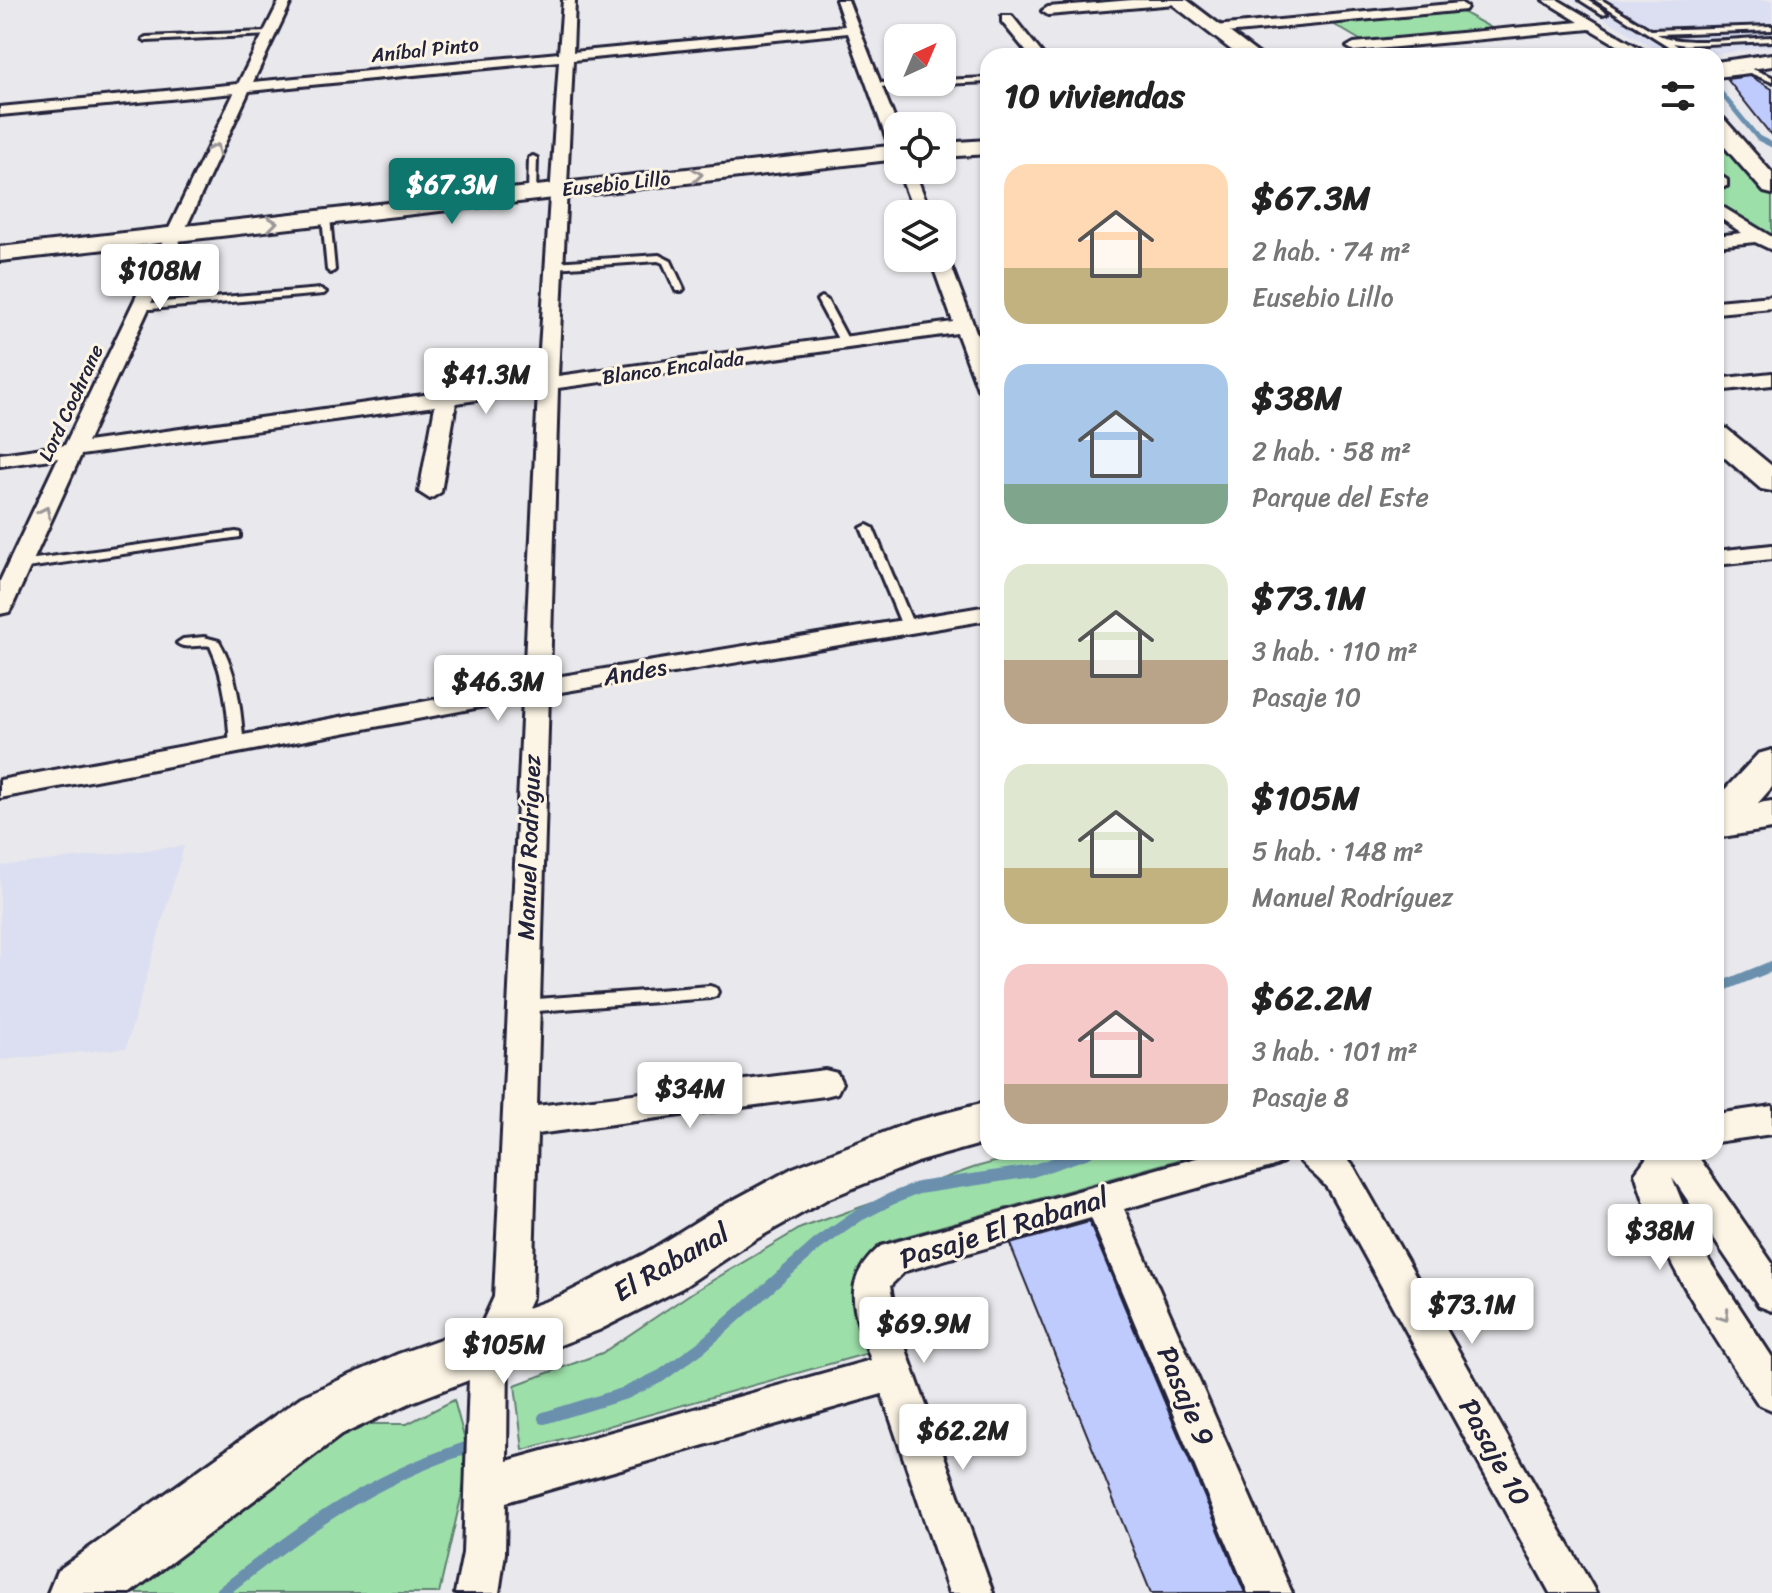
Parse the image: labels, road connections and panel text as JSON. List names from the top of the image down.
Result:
{
  "streets": {
    "street": [
      "Aníbal Pinto",
      "Eusebio Lillo",
      "Blanco Encalada",
      "Lord Cochrane",
      "Andes",
      "Manuel Rodríguez",
      "Pasaje El Rabanal",
      "El Rabanal",
      "Pasaje 9",
      "Pasaje 10"
    ]
  },
  "crossings": [
    ["Aníbal Pinto", "Lord Cochrane"],
    ["Aníbal Pinto", "Manuel Rodríguez"],
    ["Eusebio Lillo", "Lord Cochrane"],
    ["Eusebio Lillo", "Manuel Rodríguez"],
    ["Blanco Encalada", "Lord Cochrane"],
    ["Blanco Encalada", "Manuel Rodríguez"],
    ["Andes", "Manuel Rodríguez"],
    ["Manuel Rodríguez", "El Rabanal"],
    ["Pasaje El Rabanal", "Pasaje 9"]
  ],
  "one_way": ["Eusebio Lillo", "Lord Cochrane"],
  "north": "top right",
  "page": {
    "heading": "10 viviendas",
    "list": [
      {
        "name": "$67.3M",
        "note": "2 hab. · 74 m² · Eusebio Lillo"
      },
      {
        "name": "$38M",
        "note": "2 hab. · 58 m² · Parque del Este"
      },
      {
        "name": "$73.1M",
        "note": "3 hab. · 110 m² · Pasaje 10"
      },
      {
        "name": "$105M",
        "note": "5 hab. · 148 m² · Manuel Rodríguez"
      },
      {
        "name": "$62.2M",
        "note": "3 hab. · 101 m² · Pasaje 8"
      }
    ],
    "price": [
      "$67.3M",
      "$108M",
      "$41.3M",
      "$46.3M",
      "$34M",
      "$38M",
      "$73.1M",
      "$69.9M",
      "$105M",
      "$62.2M"
    ]
  }
}
